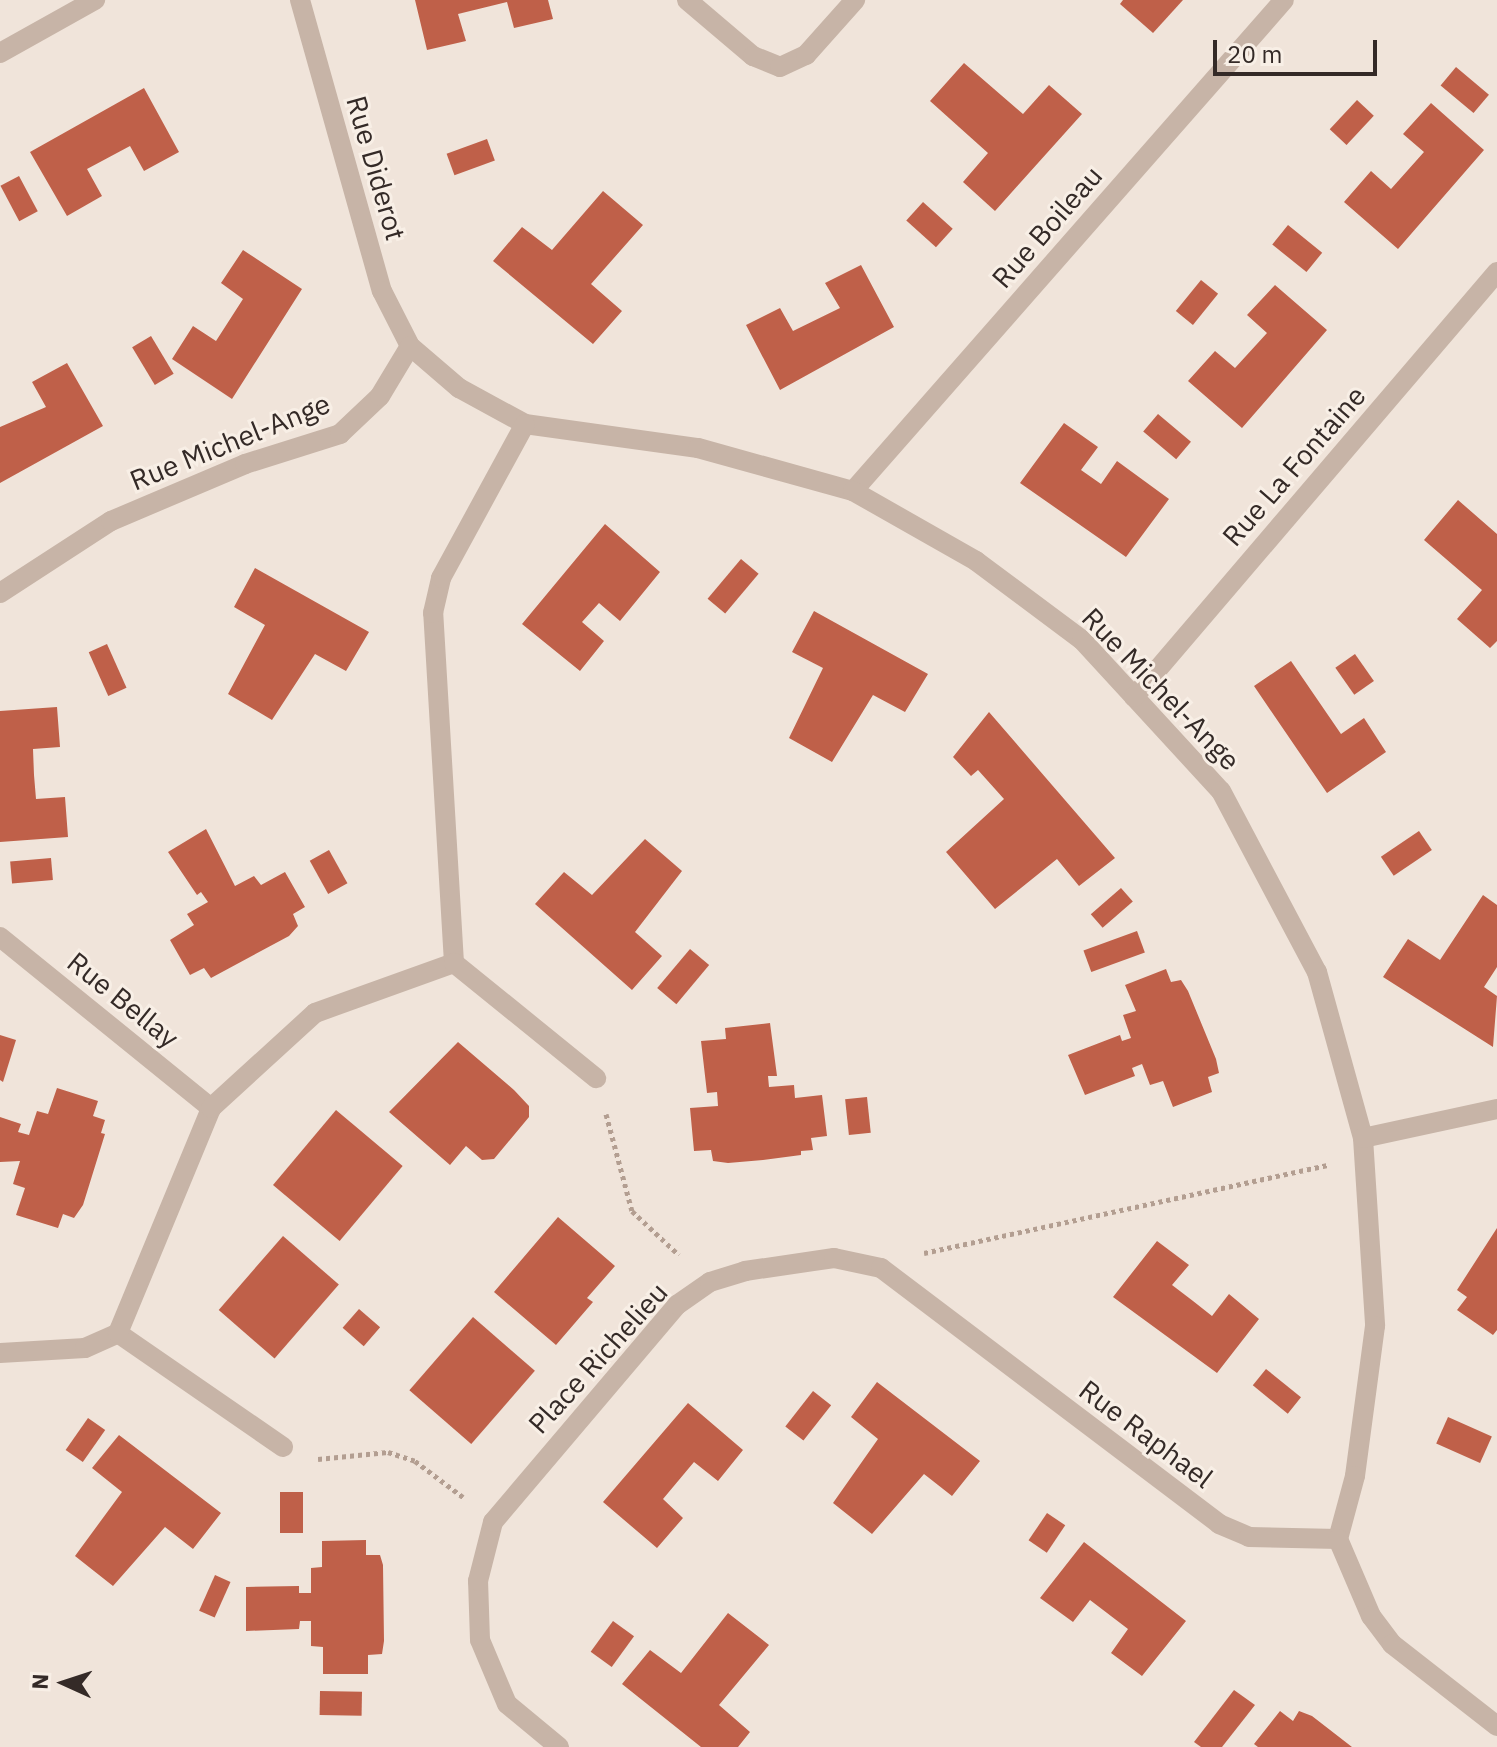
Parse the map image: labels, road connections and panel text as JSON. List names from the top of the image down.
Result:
{
  "streets": {
    "street": [
      "Rue Diderot",
      "Rue Boileau",
      "Rue Michel-Ange",
      "Rue La Fontaine",
      "Rue Bellay",
      "Place Richelieu",
      "Rue Raphael"
    ]
  },
  "crossings": [
    ["Rue Diderot", "Rue Michel-Ange"],
    ["Rue Boileau", "Rue Michel-Ange"],
    ["Rue Michel-Ange", "Rue La Fontaine"],
    ["Rue Michel-Ange", "Rue Raphael"],
    ["Place Richelieu", "Rue Raphael"]
  ],
  "scale_bar": "20 m",
  "north": "left"
}
